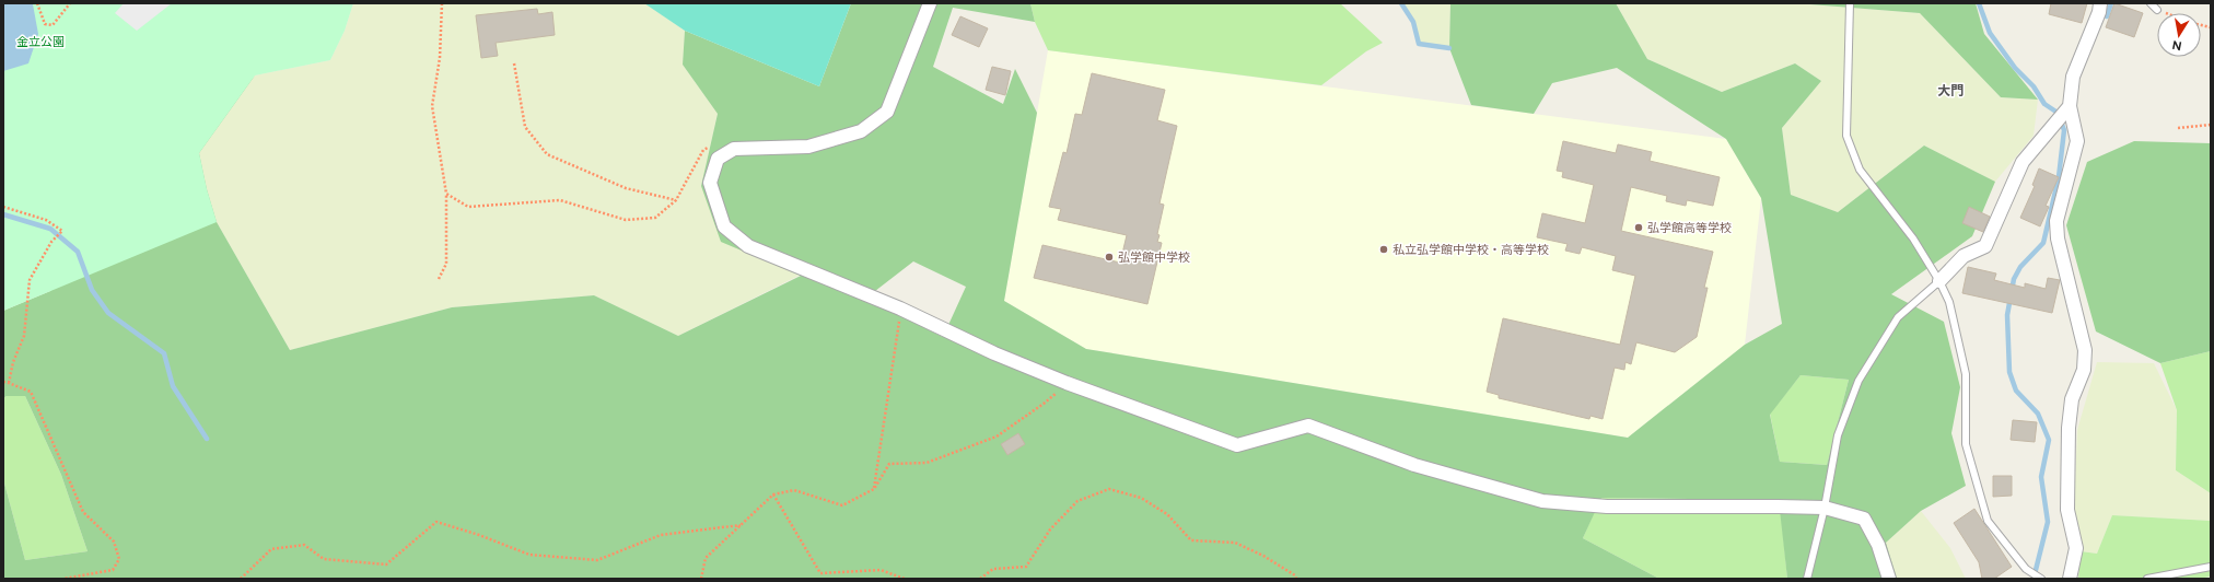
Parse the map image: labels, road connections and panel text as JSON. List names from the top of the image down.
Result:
{
  "districts": ["大門"],
  "parks": ["金立公園"],
  "places": ["弘学館高等学校", "私立弘学館中学校・高等学校", "弘学館中学校"],
  "north": "bottom"
}
